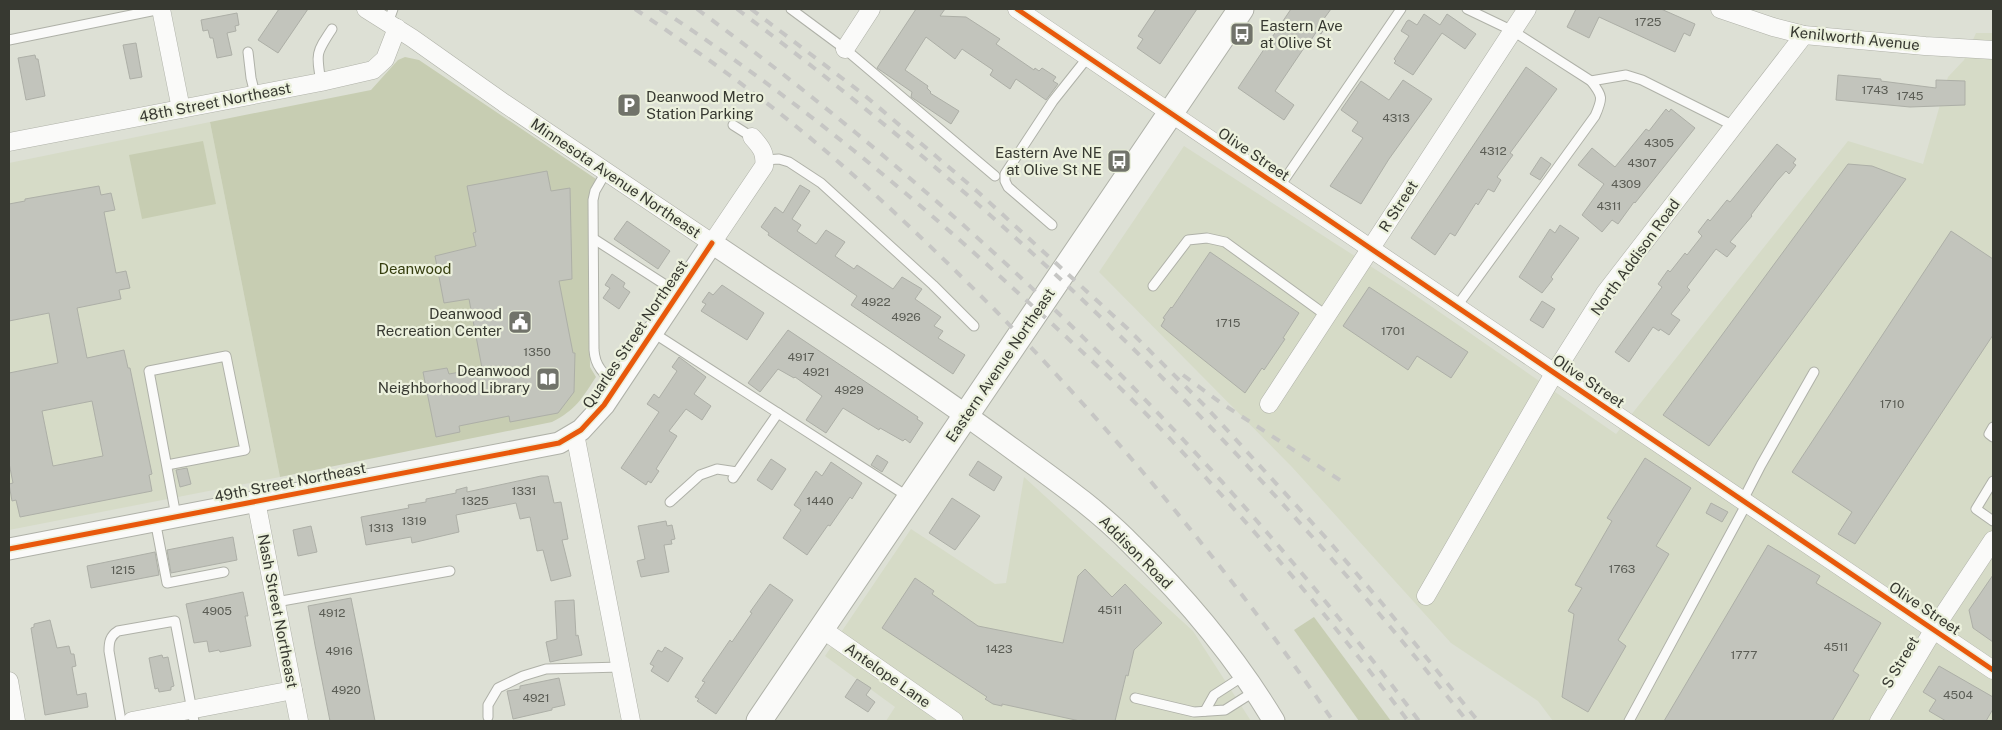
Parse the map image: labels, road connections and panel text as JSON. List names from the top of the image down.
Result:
{
  "streets": {
    "main road": ["Eastern Avenue Northeast"],
    "street": [
      "Kenilworth Avenue",
      "48th Street Northeast",
      "Olive Street",
      "Minnesota Avenue Northeast",
      "R Street",
      "North Addison Road",
      "Quarles Street Northeast",
      "49th Street Northeast",
      "Addison Road",
      "Nash Street Northeast",
      "S Street",
      "Antelope Lane"
    ]
  },
  "crossings": [
    ["Kenilworth Avenue", "North Addison Road"],
    ["48th Street Northeast", "Minnesota Avenue Northeast"],
    ["Olive Street", "R Street"],
    ["Olive Street", "North Addison Road"],
    ["Olive Street", "Eastern Avenue Northeast"],
    ["Olive Street", "S Street"],
    ["Minnesota Avenue Northeast", "Quarles Street Northeast"],
    ["Minnesota Avenue Northeast", "Eastern Avenue Northeast"],
    ["Minnesota Avenue Northeast", "Addison Road"],
    ["Quarles Street Northeast", "49th Street Northeast"],
    ["Eastern Avenue Northeast", "Addison Road"],
    ["Eastern Avenue Northeast", "Antelope Lane"],
    ["49th Street Northeast", "Nash Street Northeast"]
  ],
  "parks": ["Deanwood"],
  "places": {
    "bus stop": ["Eastern Ave at Olive St", "Eastern Ave NE at Olive St NE"],
    "parking": ["Deanwood Metro Station Parking"],
    "public building": ["Deanwood Recreation Center"],
    "library": ["Deanwood Neighborhood Library"]
  },
  "house_numbers": [
    "1725",
    "1743",
    "1745",
    "4313",
    "4305",
    "4312",
    "4307",
    "4309",
    "4311",
    "4922",
    "4926",
    "1715",
    "1701",
    "1350",
    "4917",
    "4921",
    "4929",
    "1710",
    "1331",
    "1325",
    "1440",
    "1319",
    "1313",
    "1763",
    "1215",
    "4511",
    "4905",
    "4912",
    "4511",
    "1423",
    "4916",
    "1777",
    "4920",
    "4504",
    "4921"
  ]
}
